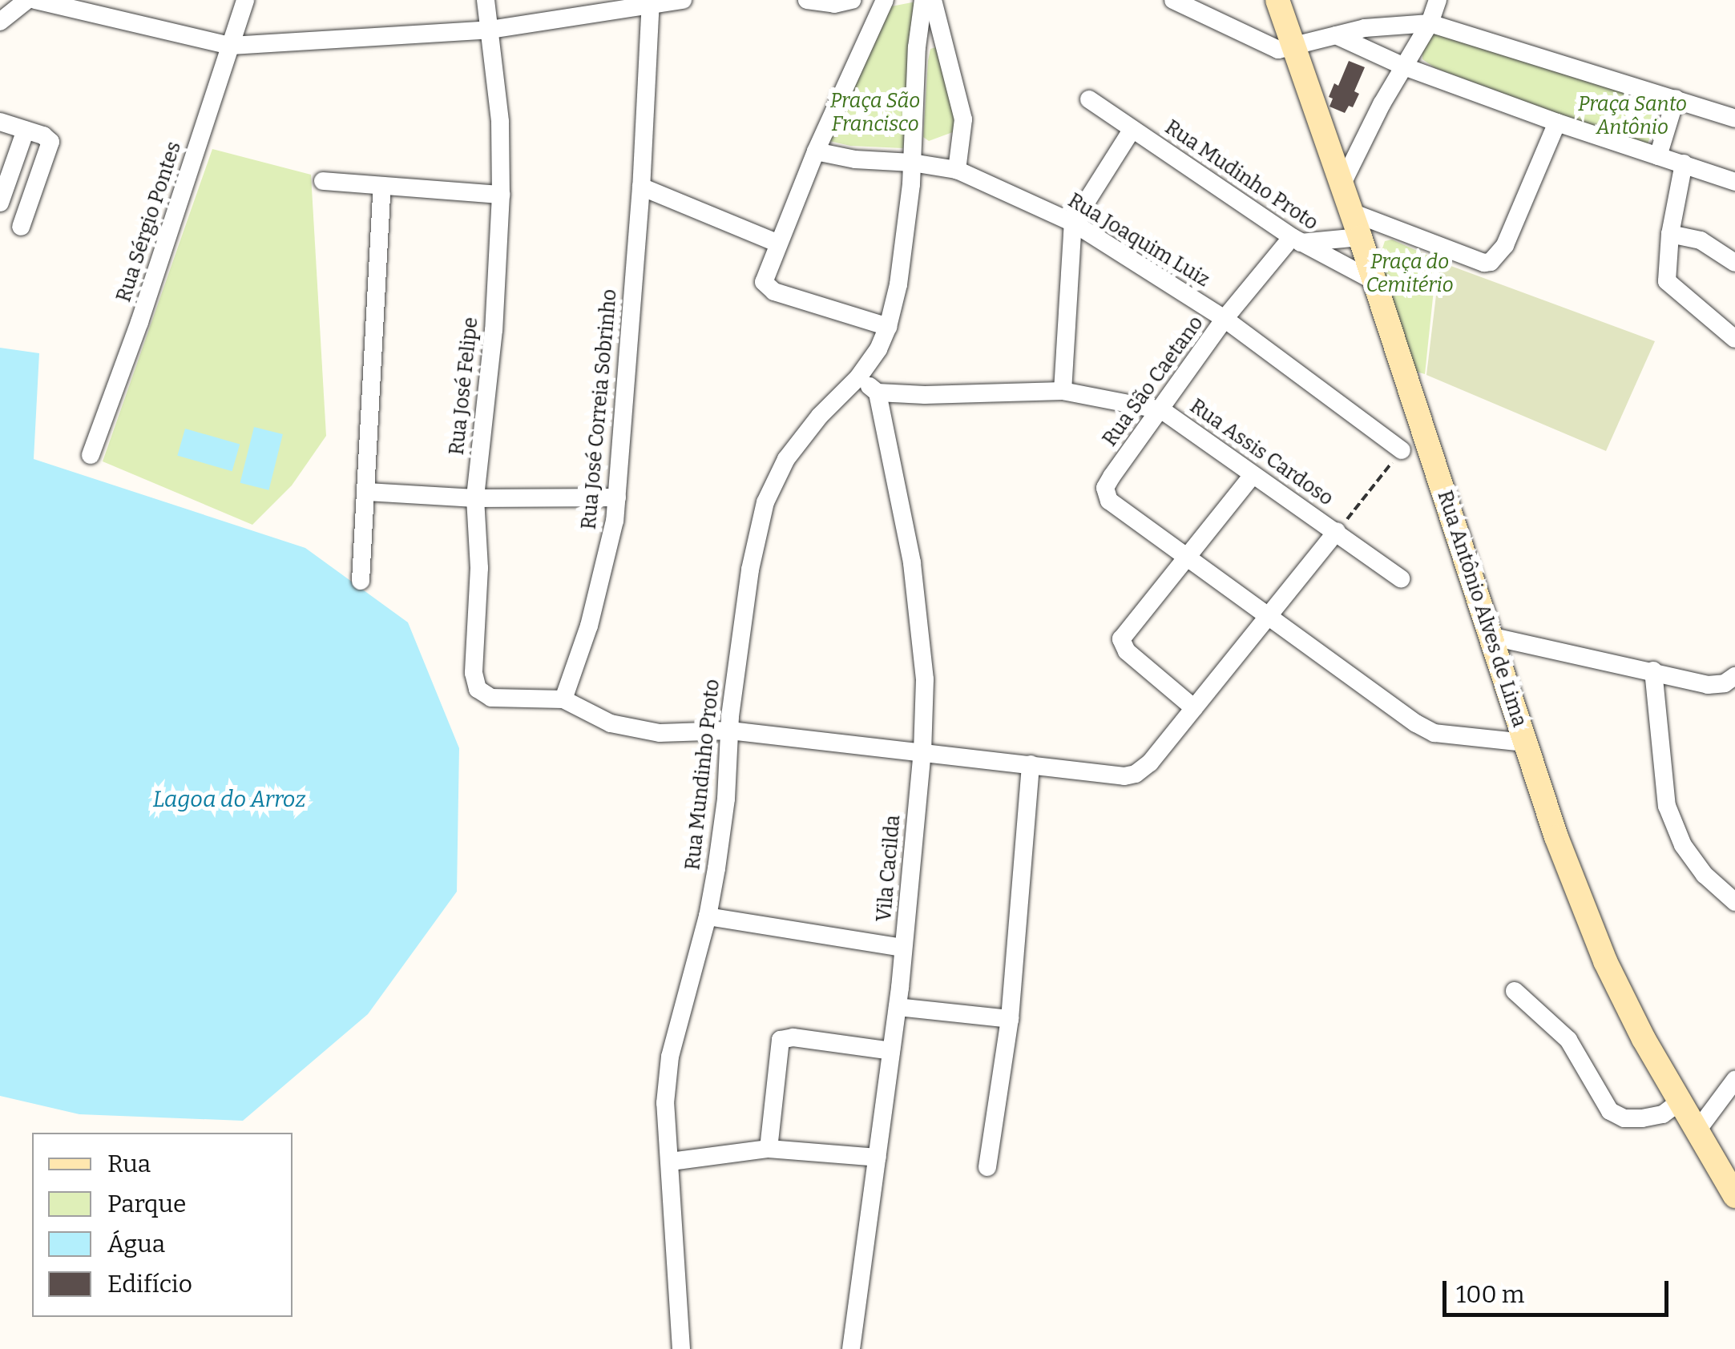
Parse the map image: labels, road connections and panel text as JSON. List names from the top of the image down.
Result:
{
  "streets": {
    "main road": ["Rua Antônio Alves de Lima"],
    "street": [
      "Rua Mudinho Proto",
      "Rua Sérgio Pontes",
      "Rua Joaquim Luiz",
      "Rua São Caetano",
      "Rua José Felipe",
      "Rua José Correia Sobrinho",
      "Rua Assis Cardoso",
      "Rua Mundinho Proto",
      "Vila Cacilda"
    ]
  },
  "crossings": [
    ["Rua Mudinho Proto", "Rua São Caetano"],
    ["Rua Mudinho Proto", "Rua Antônio Alves de Lima"],
    ["Rua Joaquim Luiz", "Rua São Caetano"],
    ["Rua Joaquim Luiz", "Rua Mundinho Proto"],
    ["Rua São Caetano", "Rua Assis Cardoso"],
    ["Rua José Felipe", "Rua José Correia Sobrinho"]
  ],
  "water": ["Lagoa do Arroz"],
  "parks": ["Praça São Francisco", "Praça Santo Antônio", "Praça do Cemitério"],
  "legend": [
    "Rua",
    "Parque",
    "Água",
    "Edifício"
  ],
  "scale_bar": "100 m"
}
